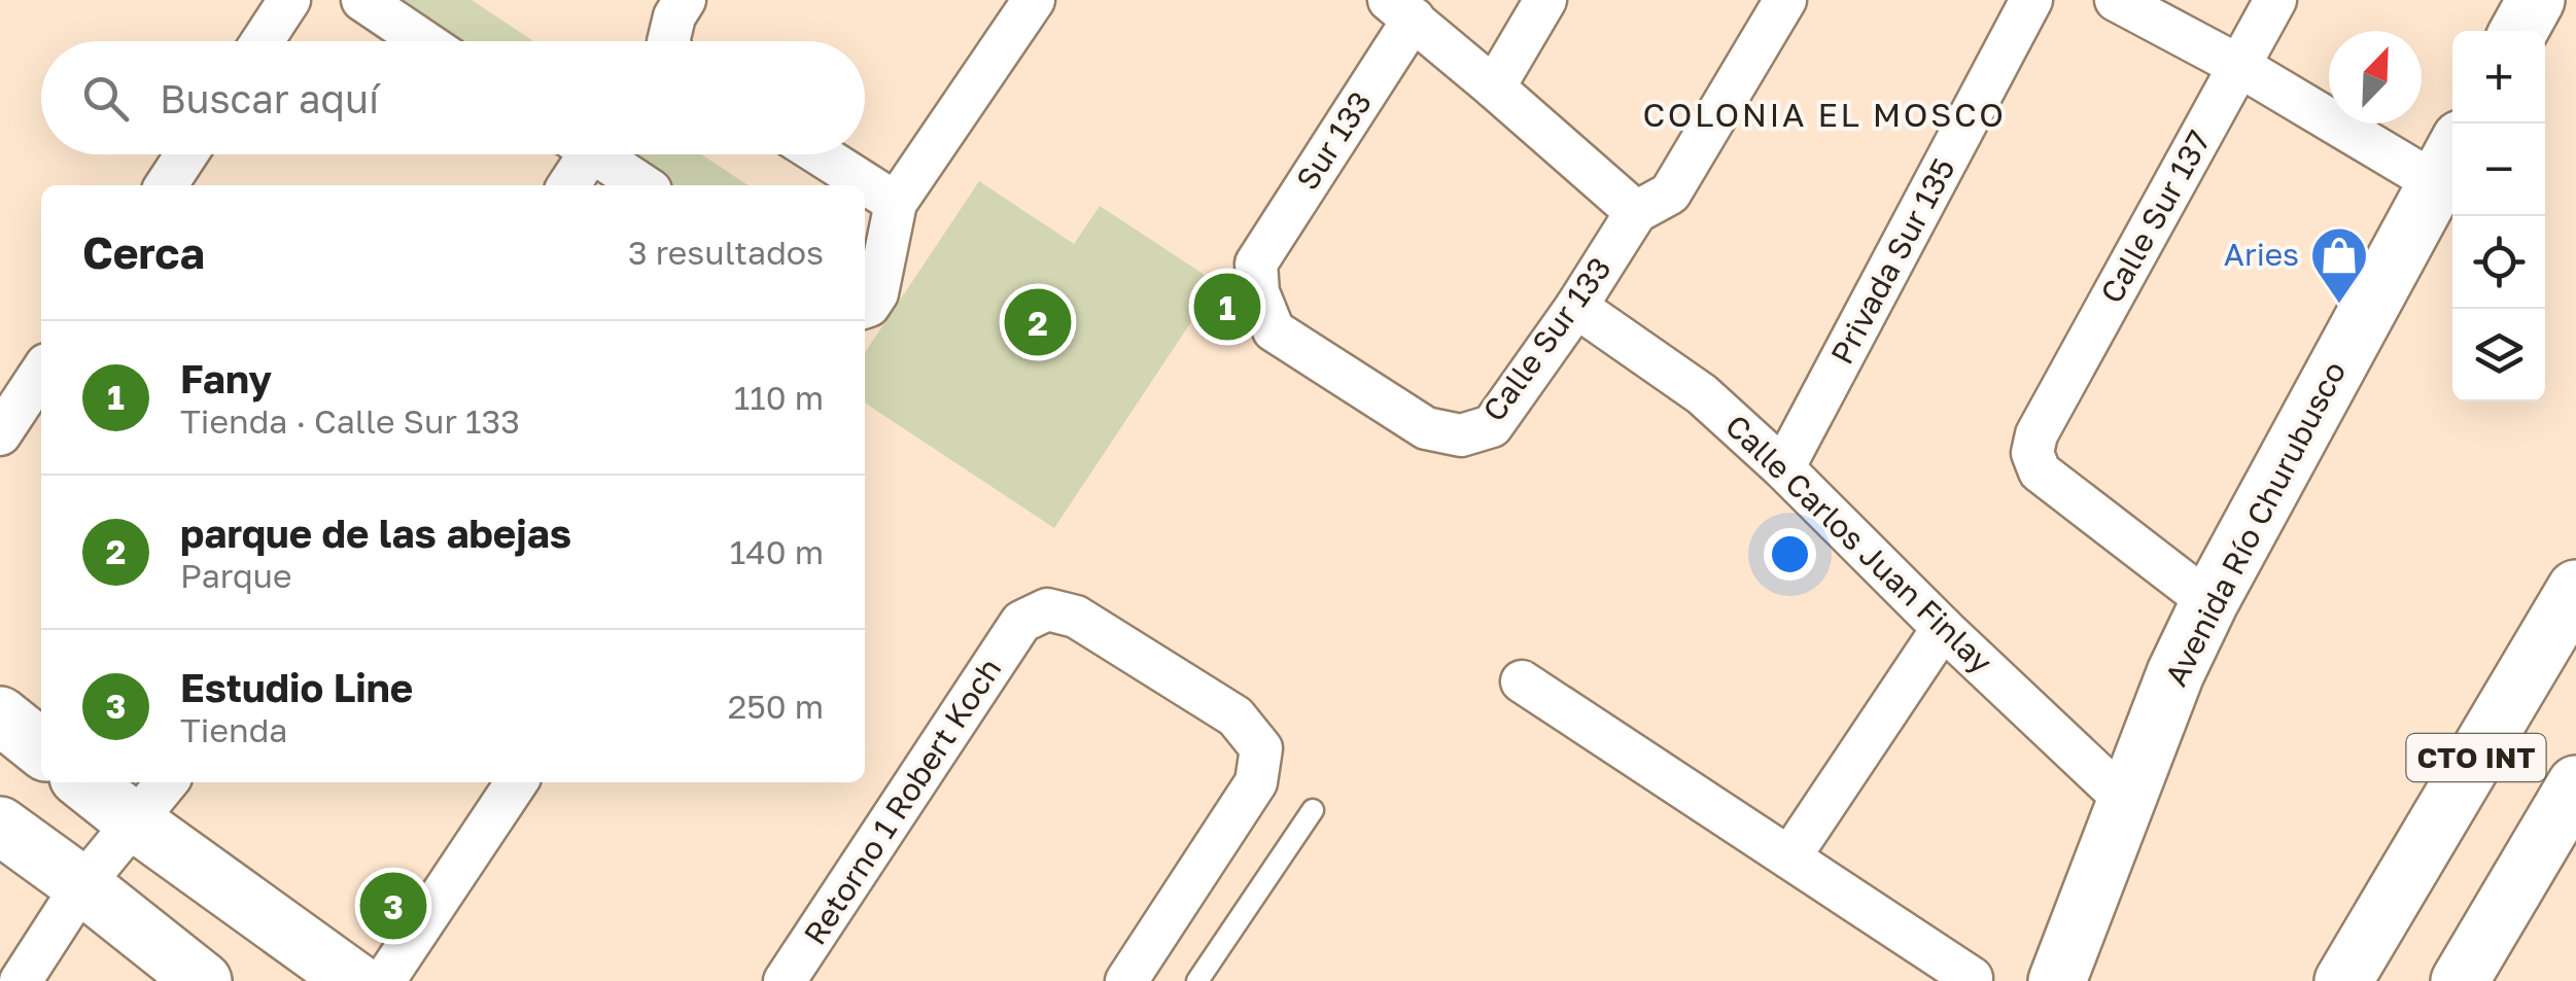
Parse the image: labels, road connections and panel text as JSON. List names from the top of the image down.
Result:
{
  "streets": {
    "main road": ["Avenida Río Churubusco", "CTO INT"],
    "street": [
      "Sur 133",
      "Calle Sur 137",
      "Privada Sur 135",
      "Calle Sur 133",
      "Calle Carlos Juan Finlay",
      "Retorno 1 Robert Koch"
    ]
  },
  "crossings": [
    ["Sur 133", "Calle Sur 133"],
    ["Calle Sur 137", "Avenida Río Churubusco"],
    ["Privada Sur 135", "Calle Carlos Juan Finlay"],
    ["Calle Sur 133", "Calle Carlos Juan Finlay"],
    ["Avenida Río Churubusco", "Calle Carlos Juan Finlay"]
  ],
  "districts": ["COLONIA EL MOSCO"],
  "places": {
    "shop": ["Aries"]
  },
  "north": "top right",
  "page": {
    "map_buttons": ["+", "−"],
    "search": "Buscar aquí",
    "heading": ["Cerca", "3 resultados"],
    "pins": ["1", "2", "3"],
    "list": [
      {
        "mark": "1",
        "name": "Fany",
        "note": "Tienda · Calle Sur 133",
        "value": "110 m"
      },
      {
        "mark": "2",
        "name": "parque de las abejas",
        "note": "Parque",
        "value": "140 m"
      },
      {
        "mark": "3",
        "name": "Estudio Line",
        "note": "Tienda",
        "value": "250 m"
      }
    ]
  }
}
